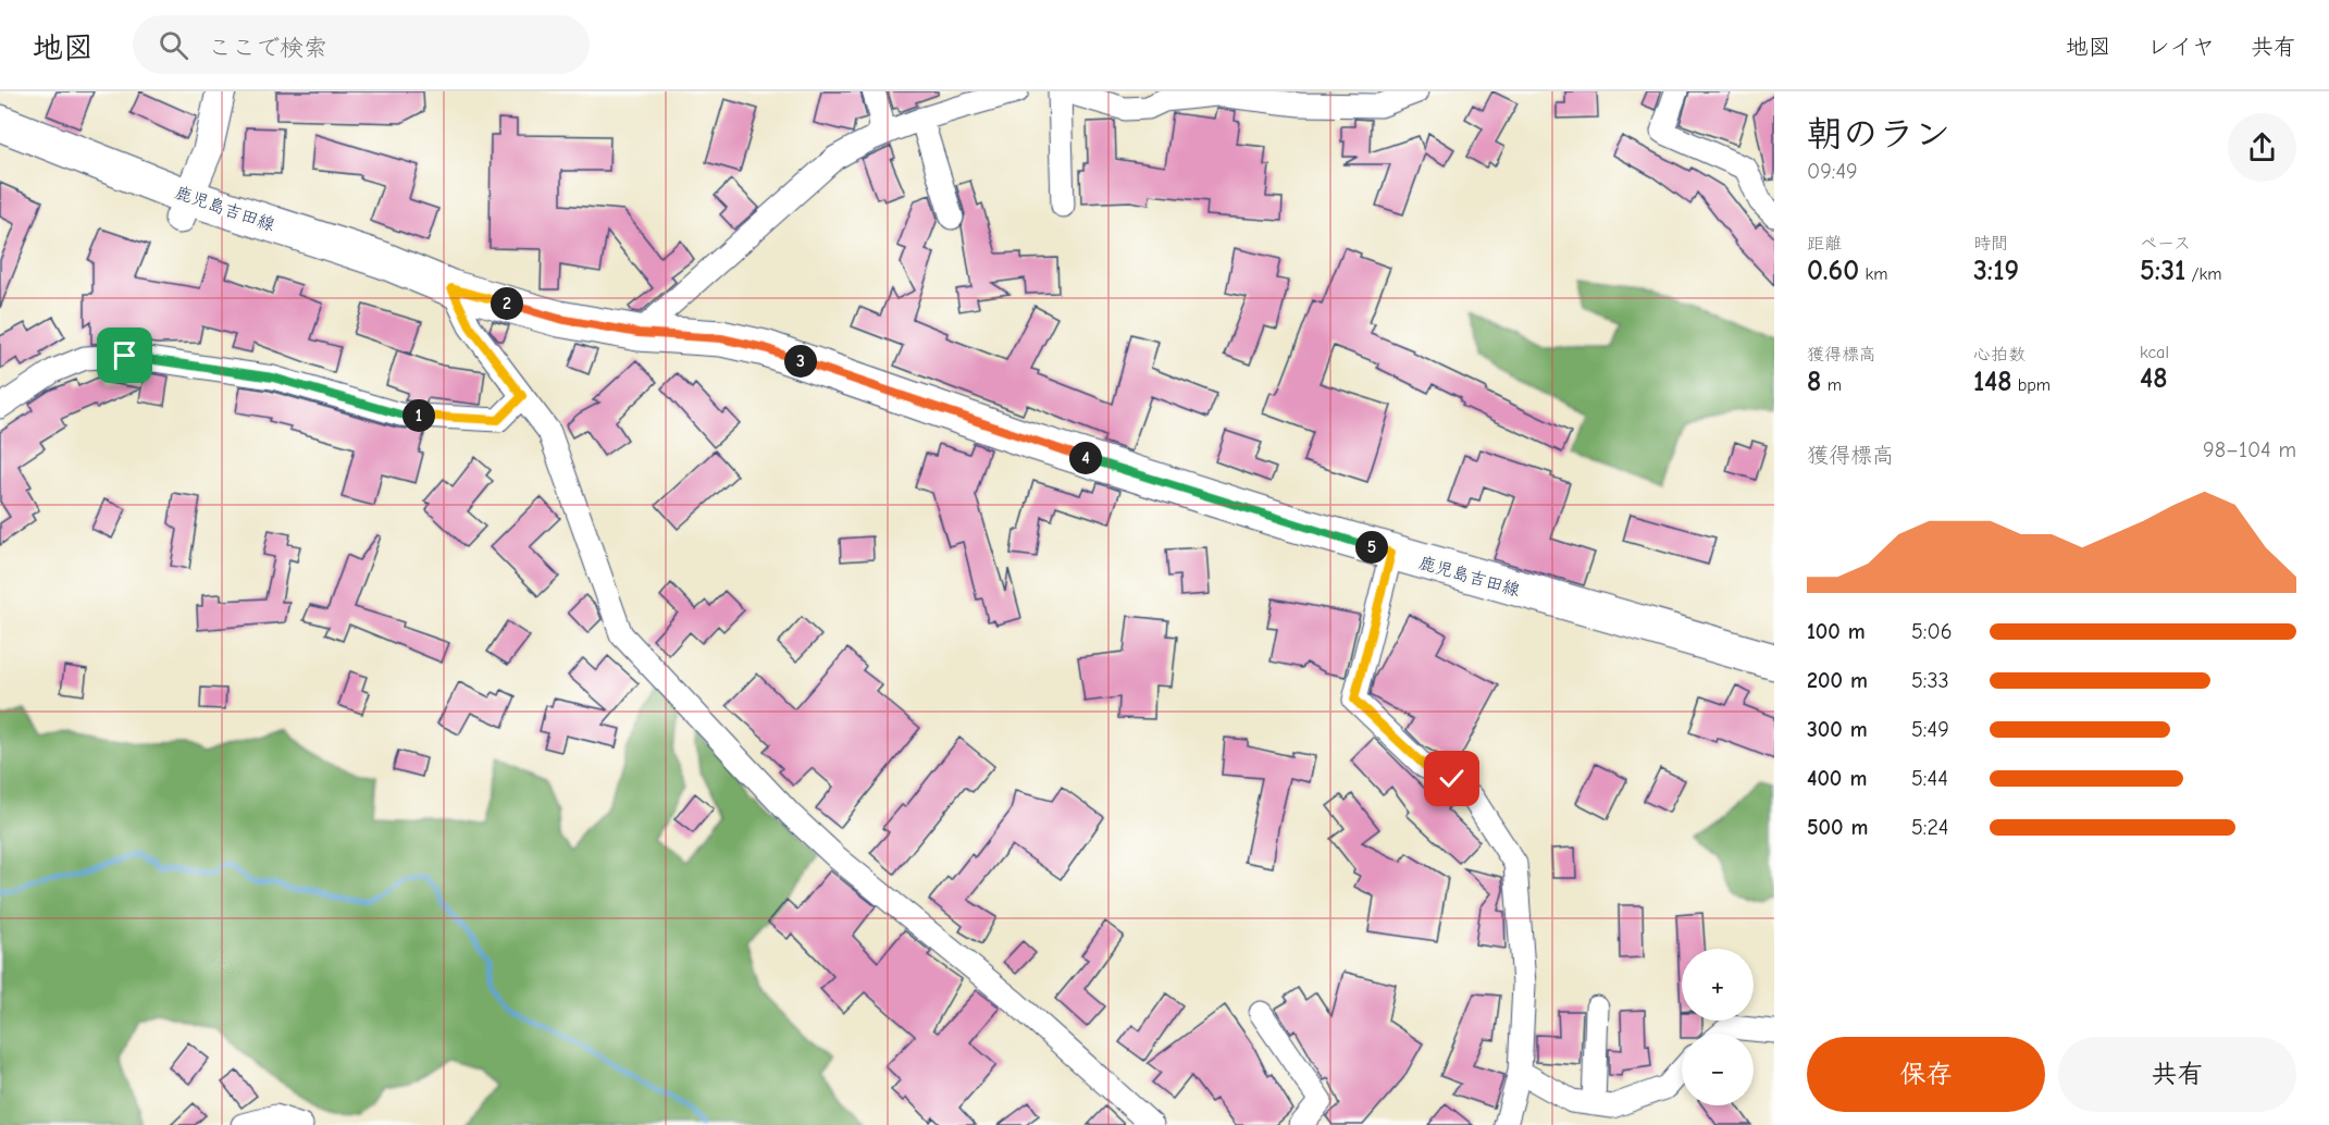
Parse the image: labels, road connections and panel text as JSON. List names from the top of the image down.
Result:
{
  "streets": {
    "main road": ["鹿児島吉田線"]
  },
  "page": {
    "header": "地図",
    "search": "ここで検索",
    "nav": ["地図", "レイヤ", "共有"],
    "heading": ["朝のラン", "09:49"],
    "stats": [
      ["距離", "0.60 km"],
      ["時間", "3:19"],
      ["ペース", "5:31 /km"],
      ["獲得標高", "8 m"],
      ["心拍数", "148 bpm"],
      ["kcal", "48"]
    ],
    "pins": [
      "2",
      "3",
      "1",
      "4",
      "5"
    ],
    "chart": ["獲得標高", "98–104 m"],
    "list": [
      {
        "name": "100 m",
        "note": "5:06"
      },
      {
        "name": "200 m",
        "note": "5:33"
      },
      {
        "name": "300 m",
        "note": "5:49"
      },
      {
        "name": "400 m",
        "note": "5:44"
      },
      {
        "name": "500 m",
        "note": "5:24"
      }
    ],
    "map_buttons": ["+", "−"],
    "buttons": ["保存", "共有"]
  }
}
